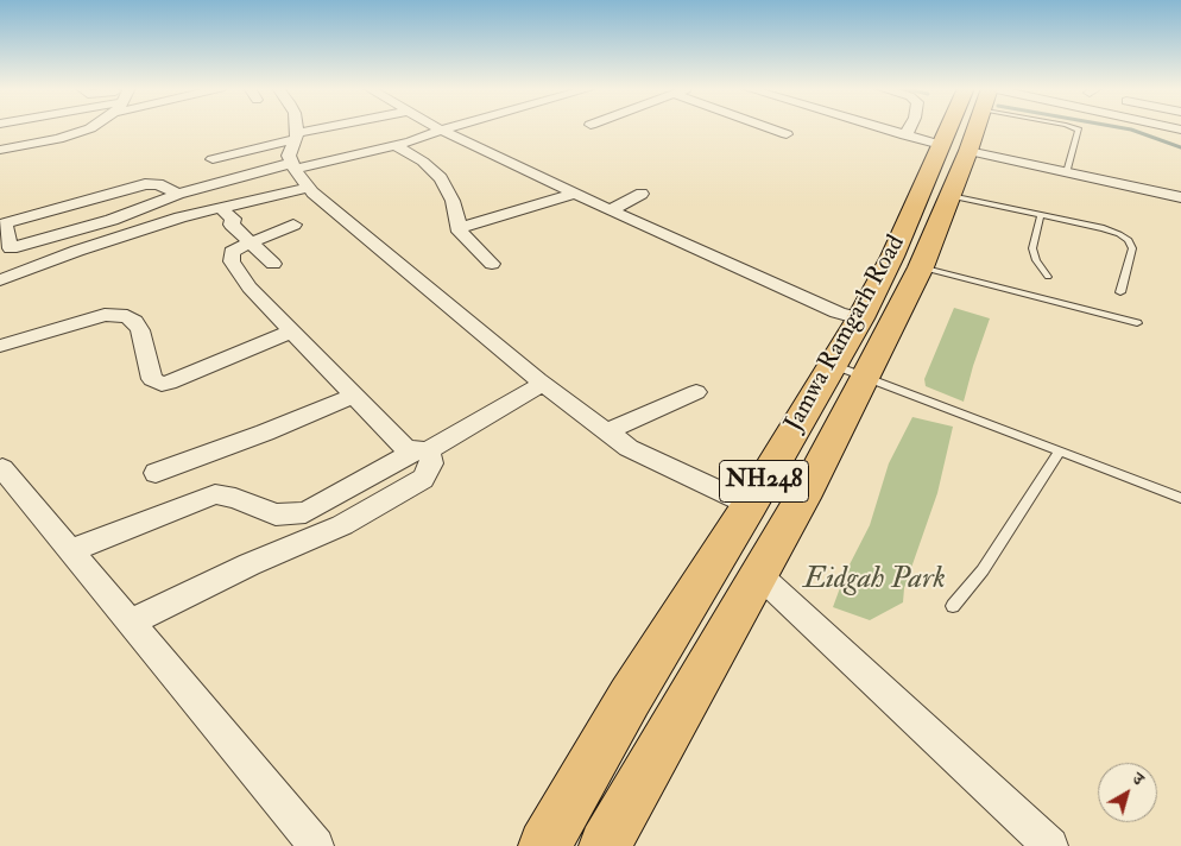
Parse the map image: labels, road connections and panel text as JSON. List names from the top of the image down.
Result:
{
  "streets": {
    "highway": ["Jamwa Ramgarh Road", "NH248"]
  },
  "parks": ["Eidgah Park"],
  "north": "top right"
}
